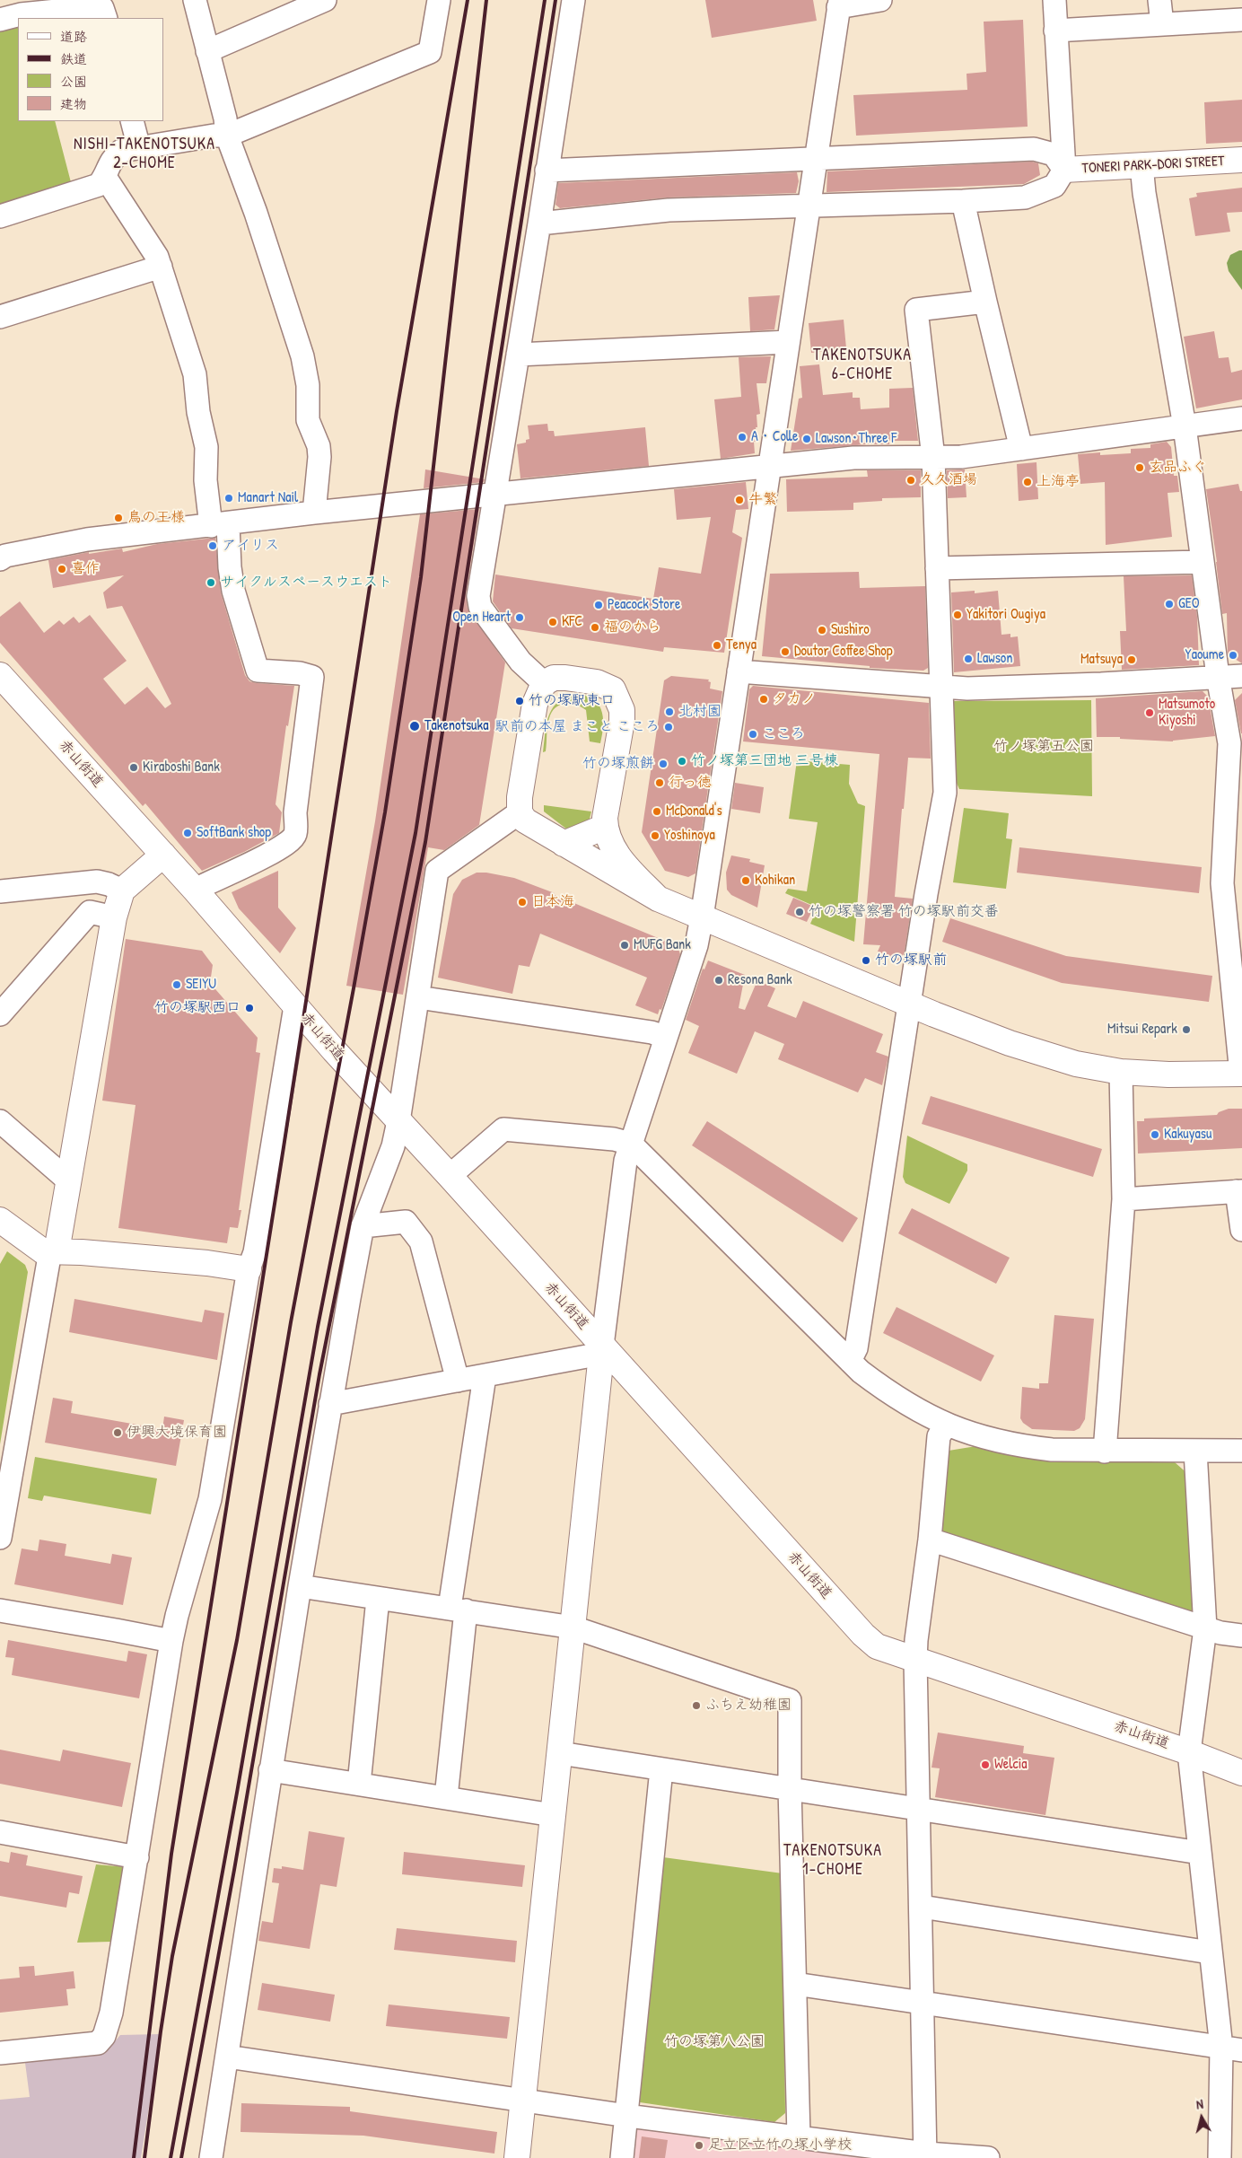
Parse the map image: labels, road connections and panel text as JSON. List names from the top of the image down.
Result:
{
  "streets": {
    "street": ["TONERI PARK-DORI STREET", "赤山街道"]
  },
  "districts": ["NISHI-TAKENOTSUKA 2-CHOME", "TAKENOTSUKA 6-CHOME", "TAKENOTSUKA 1-CHOME"],
  "parks": ["竹ノ塚第五公園", "竹の塚第八公園"],
  "places": [
    "A・Colle",
    "Lawson･Three F",
    "玄品ふぐ",
    "久久酒場",
    "上海亭",
    "Manart Nail",
    "牛繁",
    "鳥の王様",
    "アイリス",
    "喜作",
    "サイクルスペースウエスト",
    "GEO",
    "Peacock Store",
    "Yakitori Ougiya",
    "Open Heart",
    "KFC",
    "福のから",
    "Sushiro",
    "Tenya",
    "Doutor Coffee Shop",
    "Yaoume",
    "Lawson",
    "Matsuya",
    "タカノ",
    "竹の塚駅東口",
    "北村園",
    "Matsumoto Kiyoshi",
    "Takenotsuka",
    "駅前の本屋 まこと こころ",
    "こころ",
    "竹ノ塚第三団地 三号棟",
    "竹の塚煎餅",
    "Kiraboshi Bank",
    "行っ徳",
    "McDonald's",
    "SoftBank shop",
    "Yoshinoya",
    "Kohikan",
    "日本海",
    "竹の塚警察署 竹の塚駅前交番",
    "MUFG Bank",
    "竹の塚駅前",
    "Resona Bank",
    "SEIYU",
    "竹の塚駅西口",
    "Mitsui Repark",
    "Kakuyasu",
    "伊興大境保育園",
    "ふちえ幼稚園",
    "Welcia",
    "足立区立竹の塚小学校"
  ],
  "legend": [
    "道路",
    "鉄道",
    "公園",
    "建物"
  ],
  "north": "top"
}
